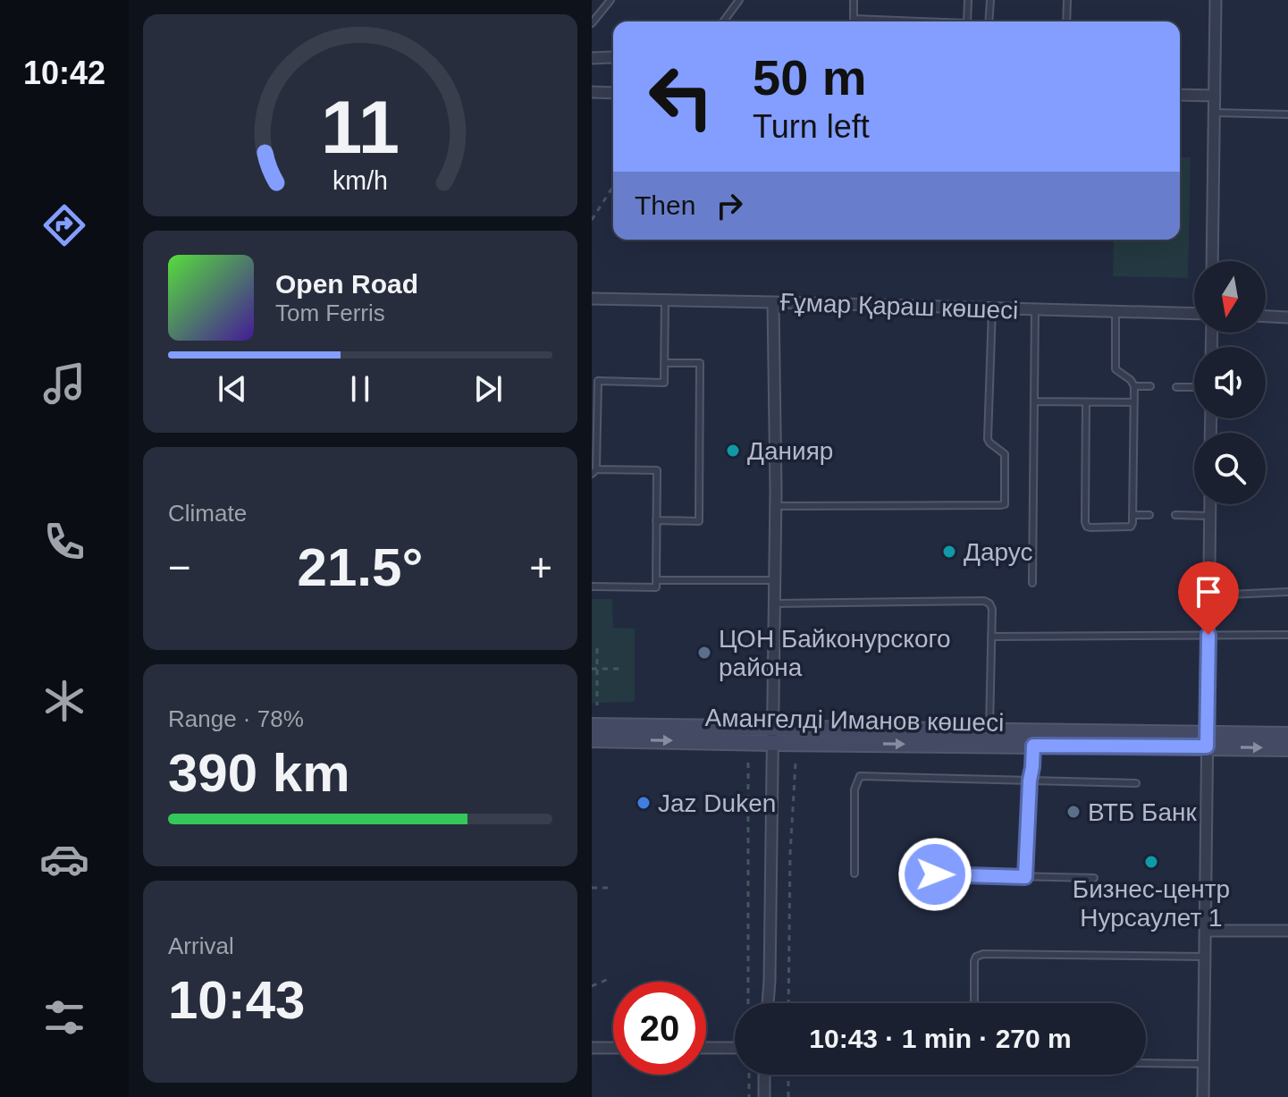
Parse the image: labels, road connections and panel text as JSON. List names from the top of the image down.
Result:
{
  "streets": {
    "main road": ["Амангелді Иманов көшесі"],
    "street": ["Ғұмар Қараш көшесі"]
  },
  "places": [
    "Данияр",
    "Дарус",
    "ЦОН Байконурского района",
    "Jaz Duken",
    "ВТБ Банк",
    "Бизнес-центр Нурсаулет 1"
  ],
  "north": "bottom",
  "page": {
    "tabs": "10:42",
    "turn": ["50 m", "Turn left"],
    "then": "Then",
    "song": ["Open Road", "Tom Ferris"],
    "tile": [
      "Climate",
      ["Range · 78%", "390 km"],
      ["Arrival", "10:43"]
    ],
    "heat": ["−", "21.5°", "+"],
    "limit": "20",
    "trip": "10:43 · 1 min · 270 m",
    "gauge": ["11", "km/h"]
  }
}
